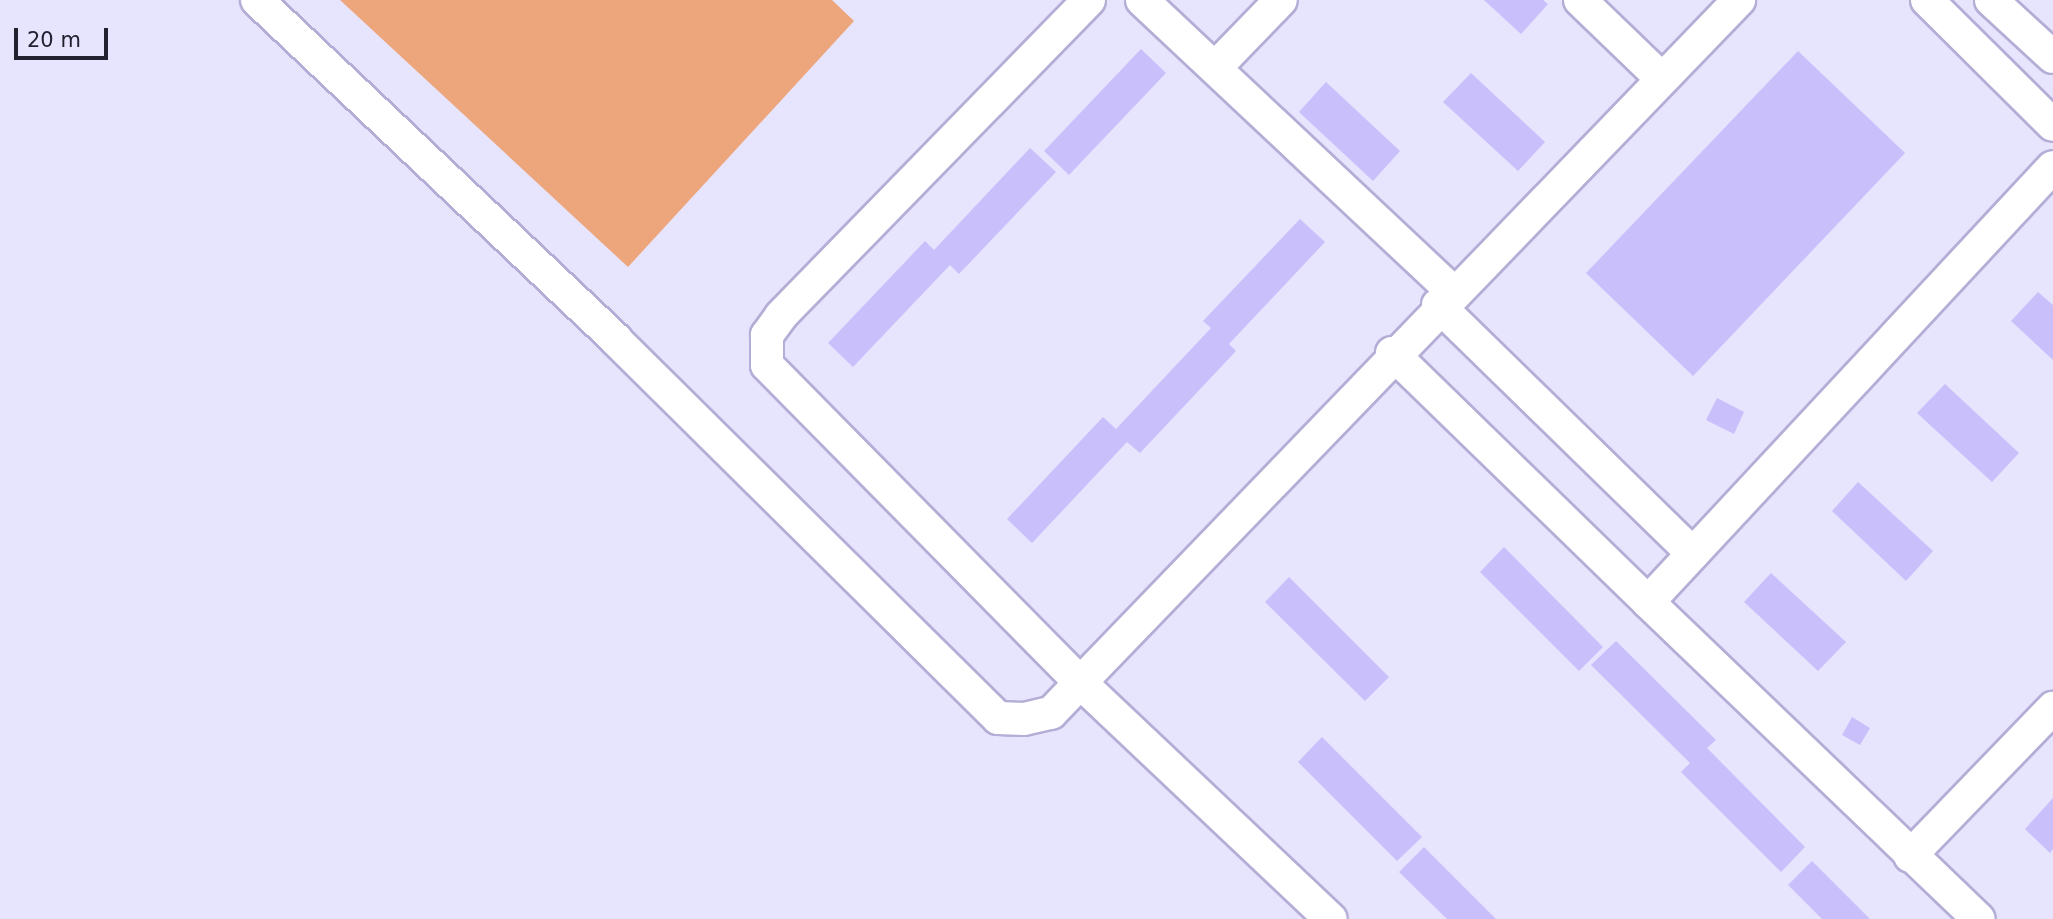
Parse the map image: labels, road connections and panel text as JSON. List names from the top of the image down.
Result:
{
  "scale_bar": "20 m"
}
